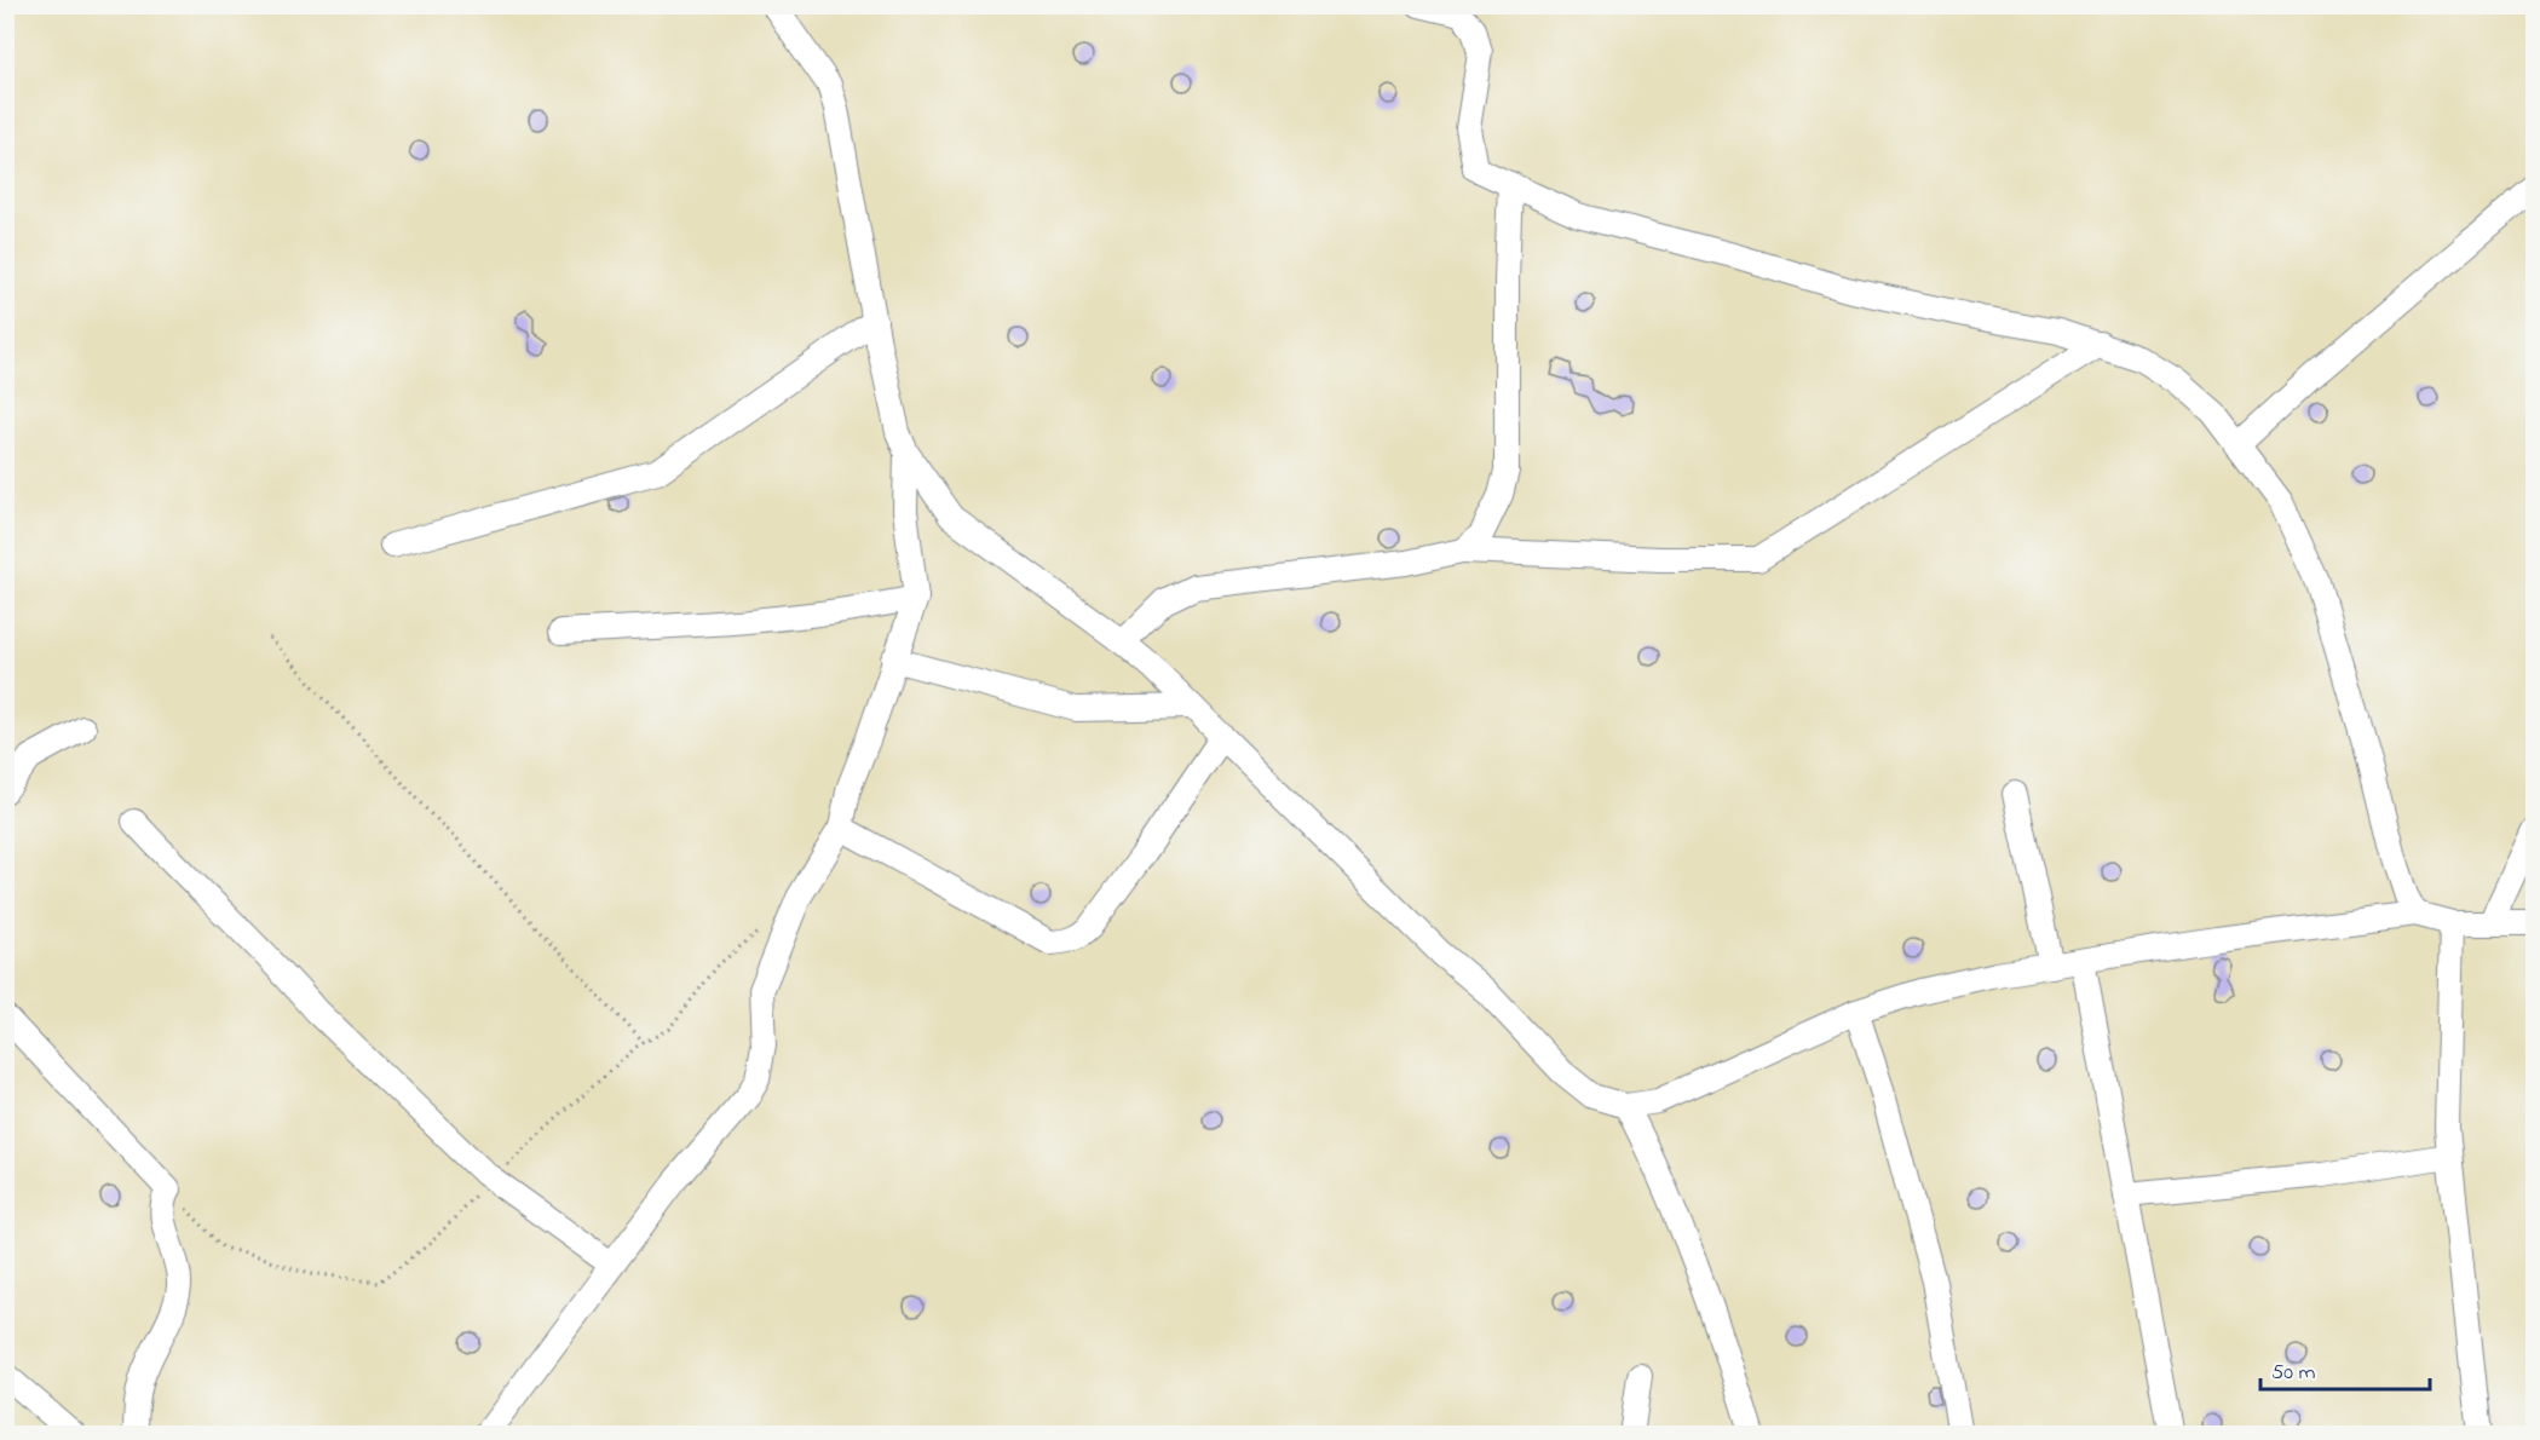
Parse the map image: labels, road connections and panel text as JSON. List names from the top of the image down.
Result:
{
  "scale_bar": "50 m"
}
